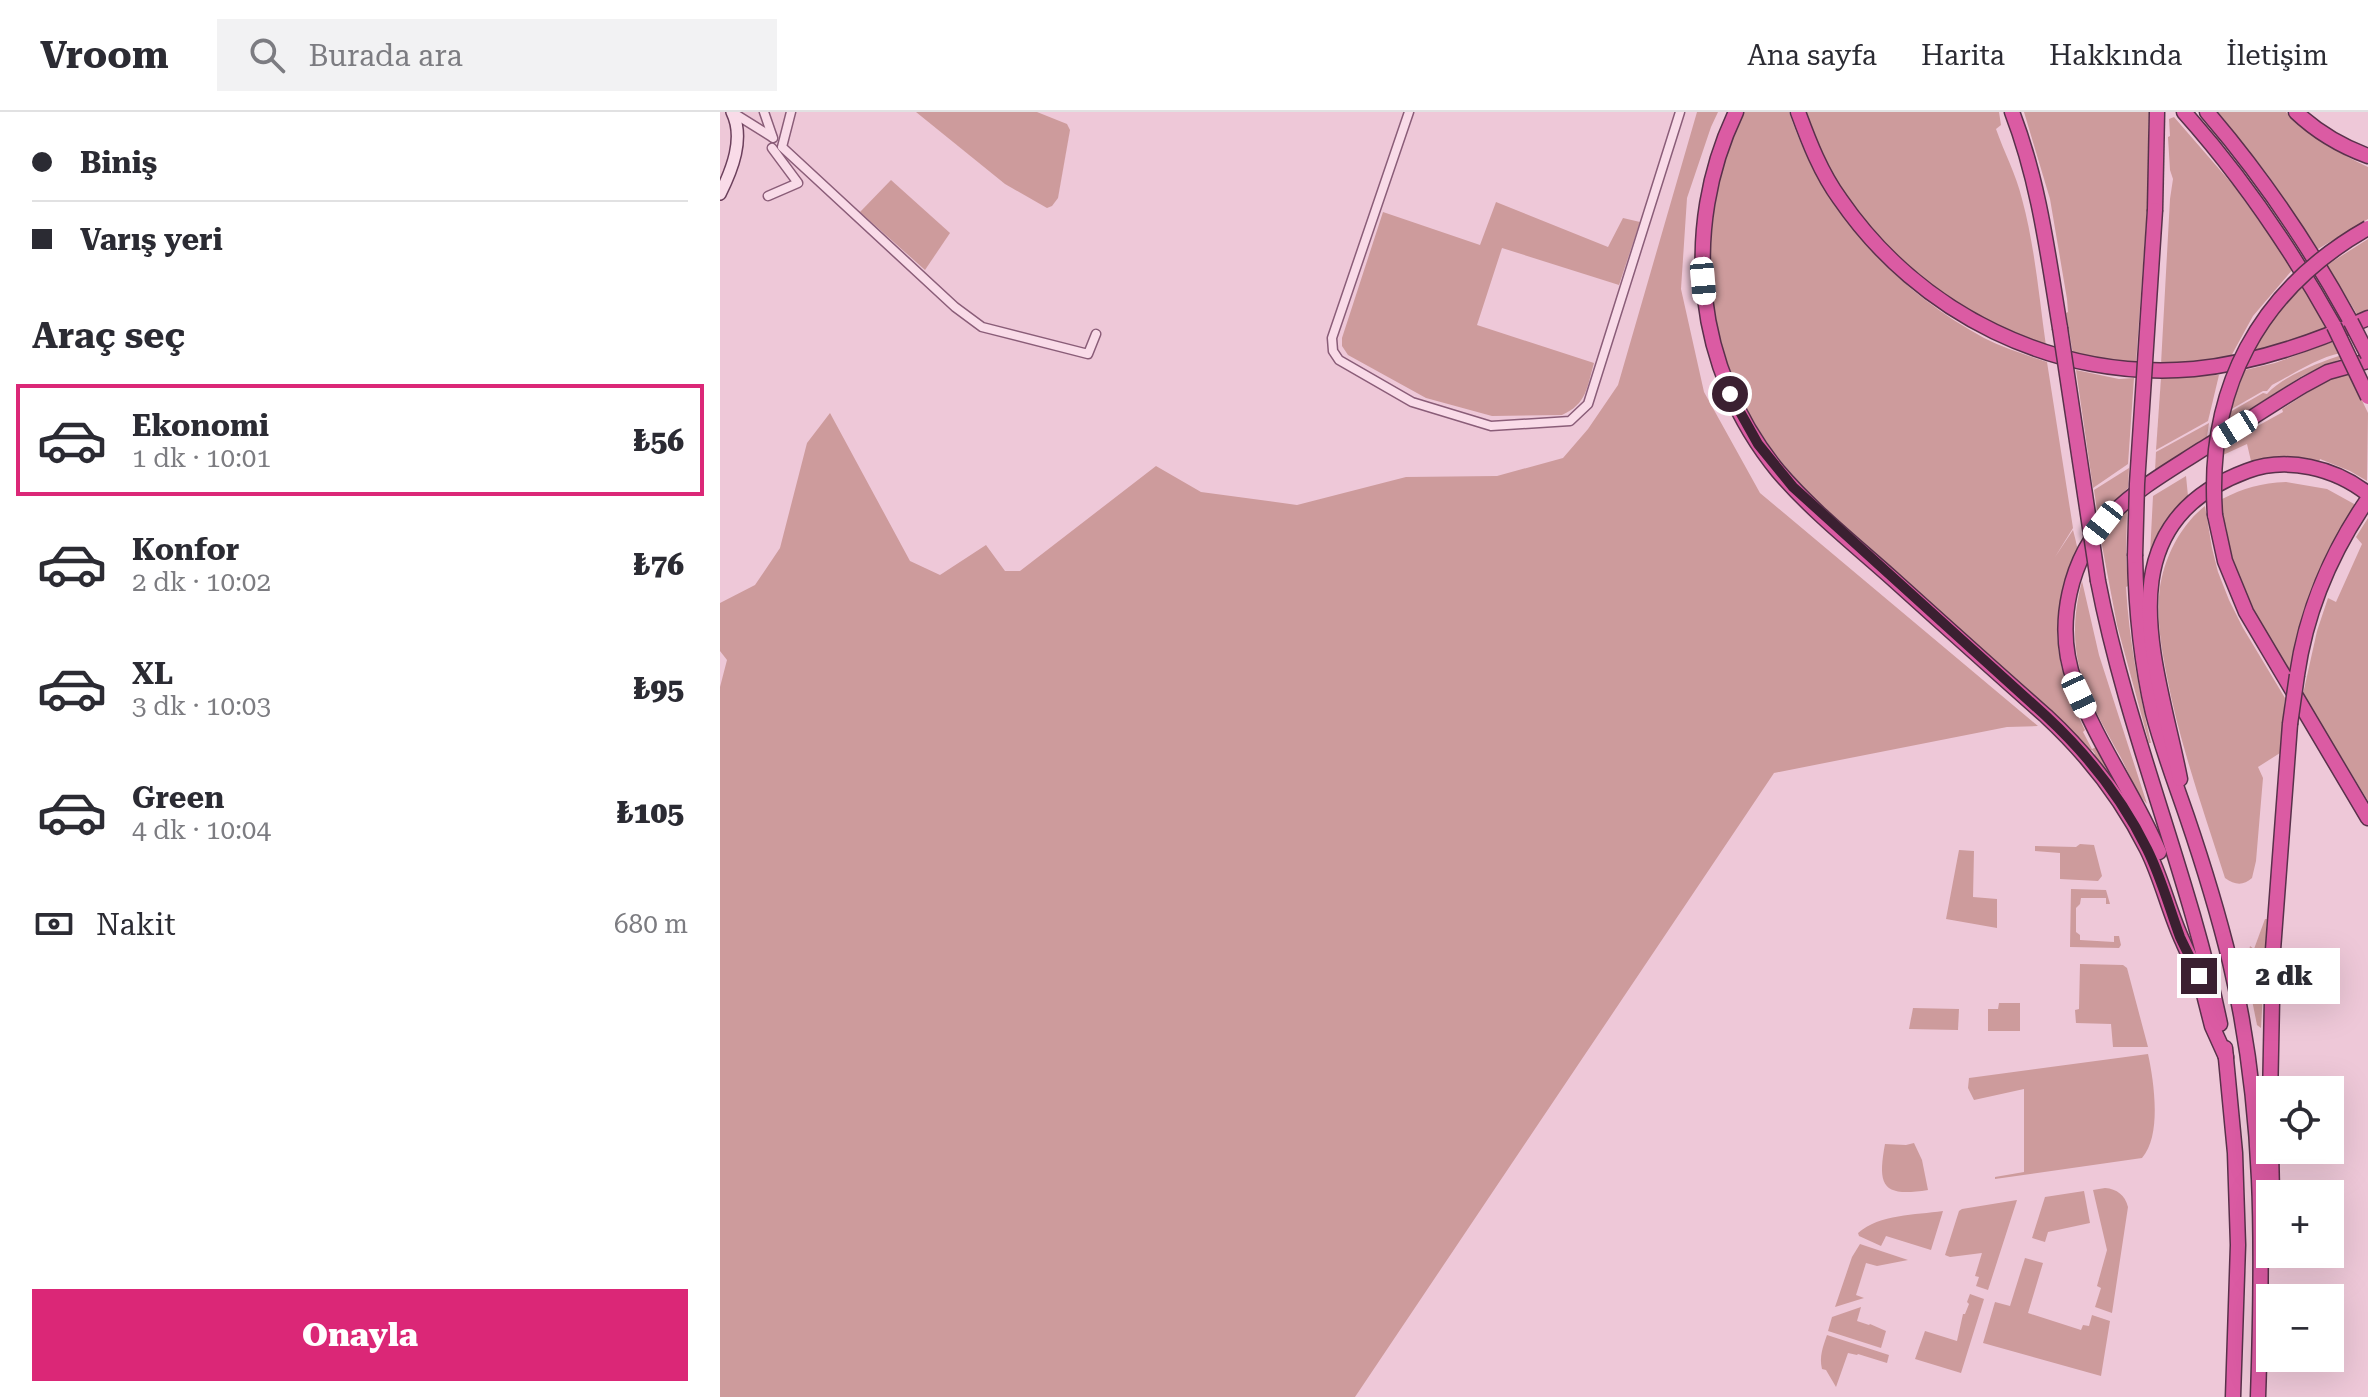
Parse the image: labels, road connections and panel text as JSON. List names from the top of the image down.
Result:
{
  "page": {
    "header": "Vroom",
    "search": "Burada ara",
    "nav": [
      "Ana sayfa",
      "Harita",
      "Hakkında",
      "İletişim"
    ],
    "banner": ["Biniş", "Varış yeri"],
    "heading": "Araç seç",
    "list": [
      {
        "name": "Ekonomi",
        "note": "1 dk · 10:01",
        "value": "₺56"
      },
      {
        "name": "Konfor",
        "note": "2 dk · 10:02",
        "value": "₺76"
      },
      {
        "name": "XL",
        "note": "3 dk · 10:03",
        "value": "₺95"
      },
      {
        "name": "Green",
        "note": "4 dk · 10:04",
        "value": "₺105"
      }
    ],
    "pay": ["Nakit", "680 m"],
    "bubble": "2 dk",
    "map_buttons": ["+", "−"],
    "buttons": "Onayla"
  }
}
